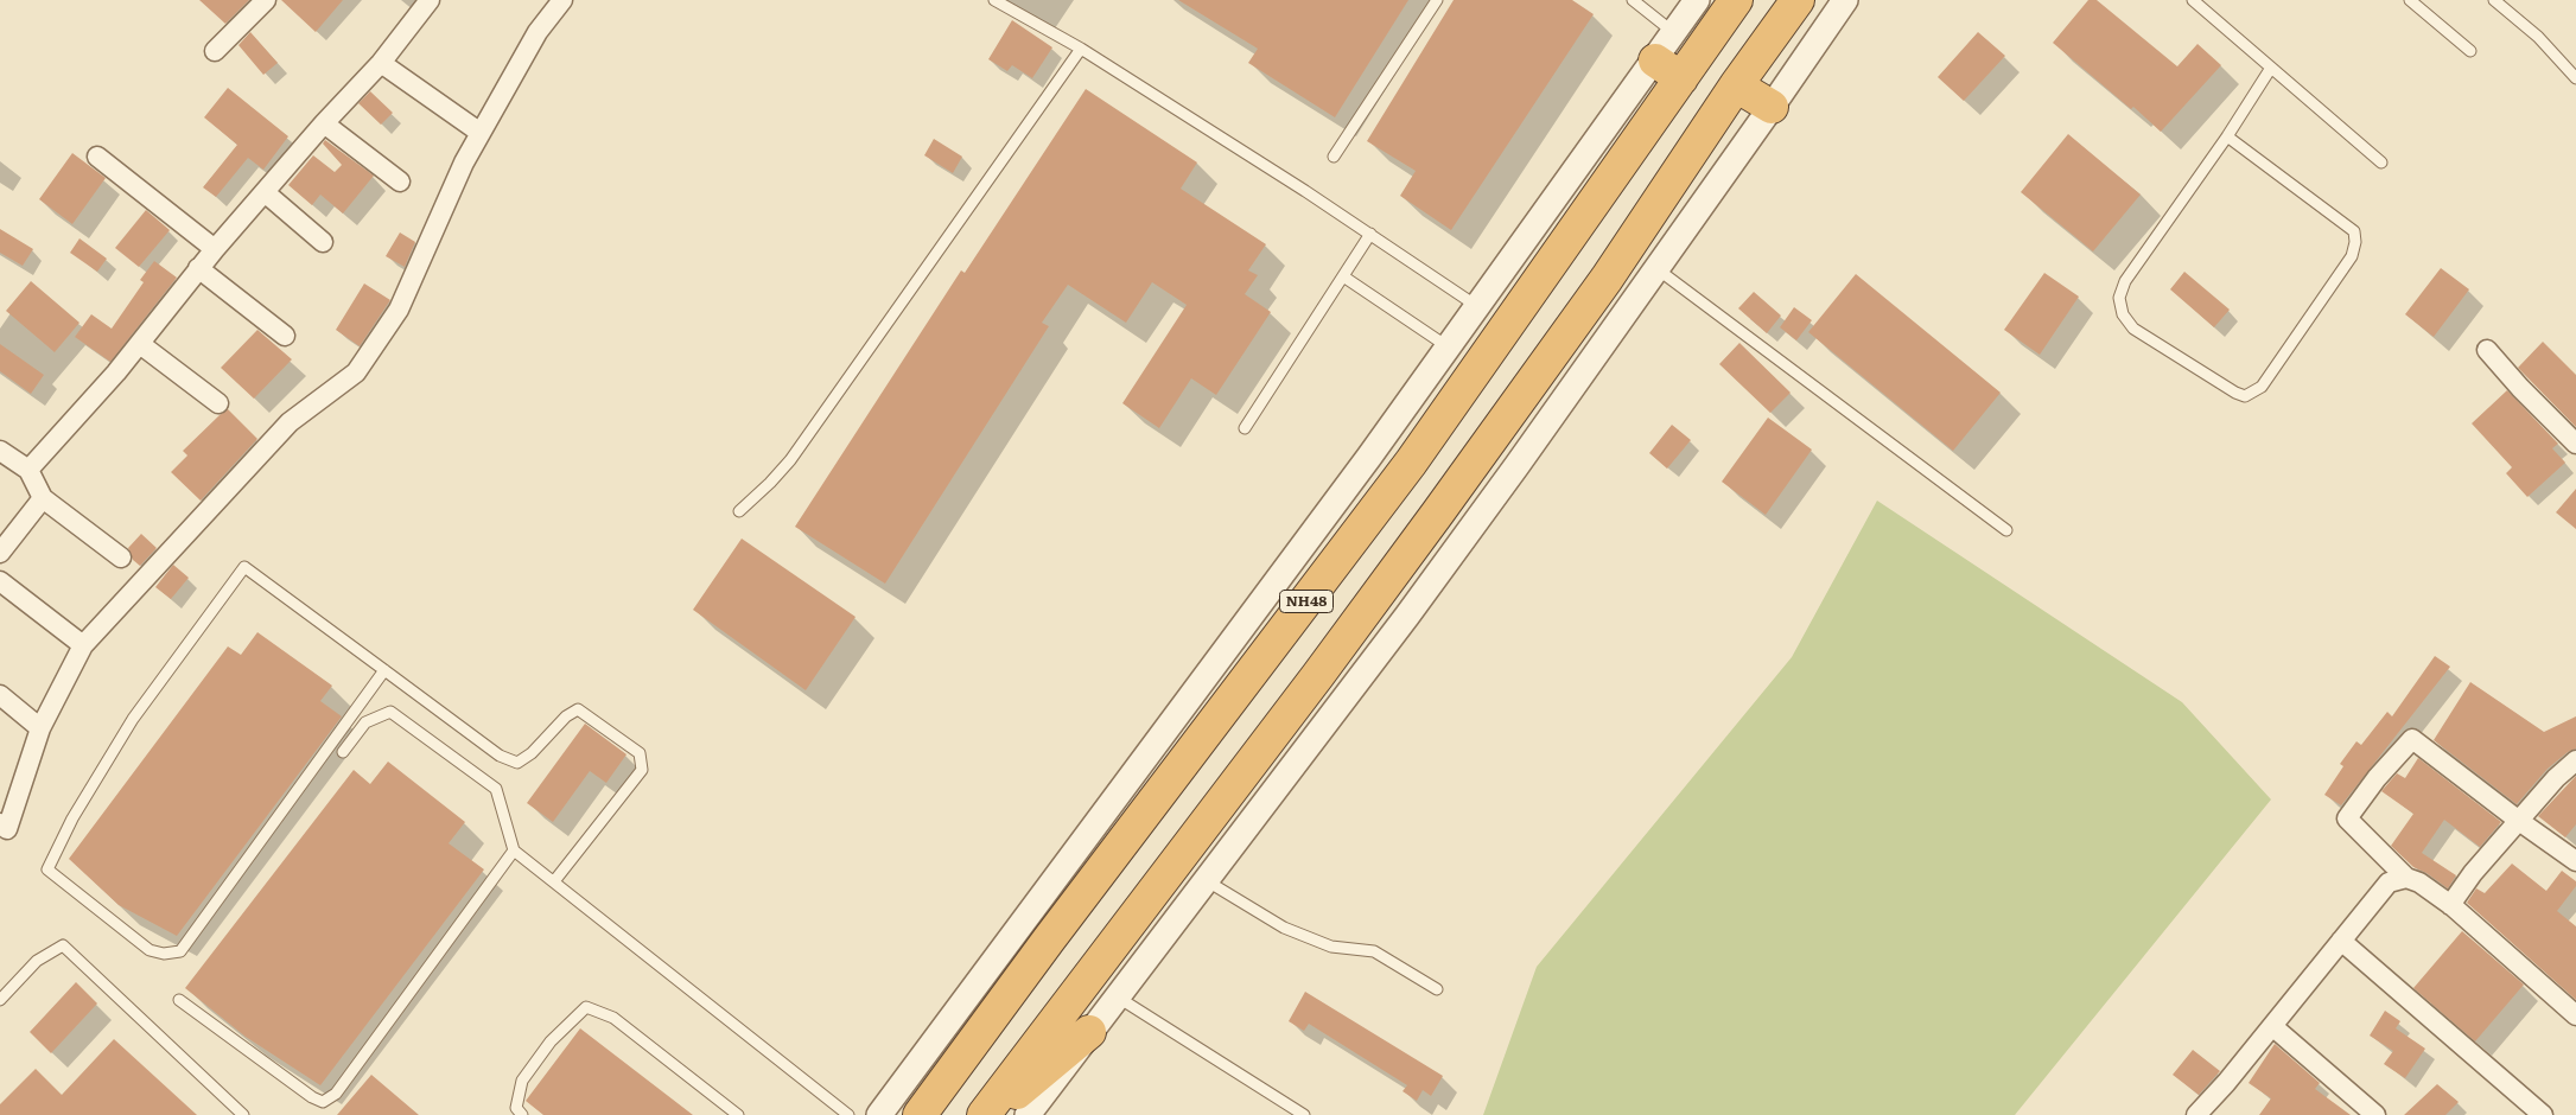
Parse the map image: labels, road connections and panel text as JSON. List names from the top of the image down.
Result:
{
  "streets": {
    "highway": ["NH48"]
  }
}
